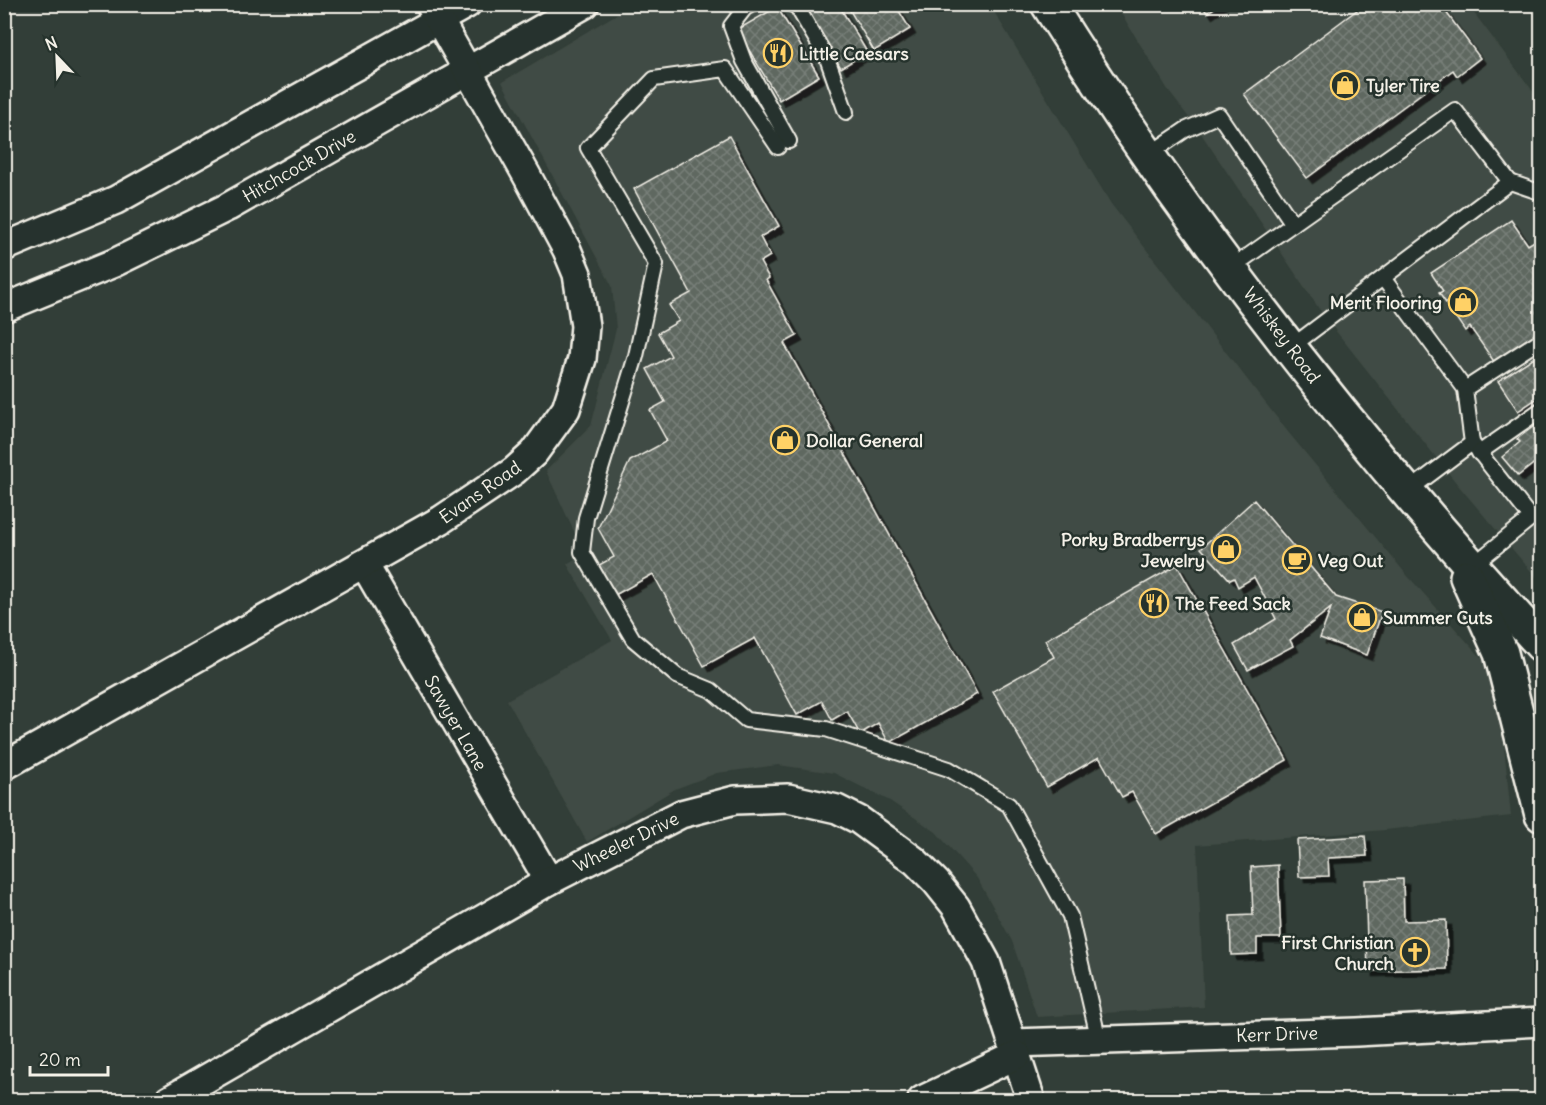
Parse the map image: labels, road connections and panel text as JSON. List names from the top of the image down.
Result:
{
  "streets": {
    "main road": ["Whiskey Road"],
    "street": [
      "Hitchcock Drive",
      "Evans Road",
      "Sawyer Lane",
      "Wheeler Drive",
      "Kerr Drive"
    ]
  },
  "crossings": [
    ["Hitchcock Drive", "Evans Road"],
    ["Evans Road", "Sawyer Lane"],
    ["Sawyer Lane", "Wheeler Drive"],
    ["Wheeler Drive", "Kerr Drive"]
  ],
  "places": {
    "restaurant": ["Little Caesars", "The Feed Sack"],
    "shop": [
      "Tyler Tire",
      "Merit Flooring",
      "Dollar General",
      "Porky Bradberrys Jewelry",
      "Summer Cuts"
    ],
    "cafe": ["Veg Out"],
    "church": ["First Christian Church"]
  },
  "scale_bar": "20 m",
  "north": "top left"
}
